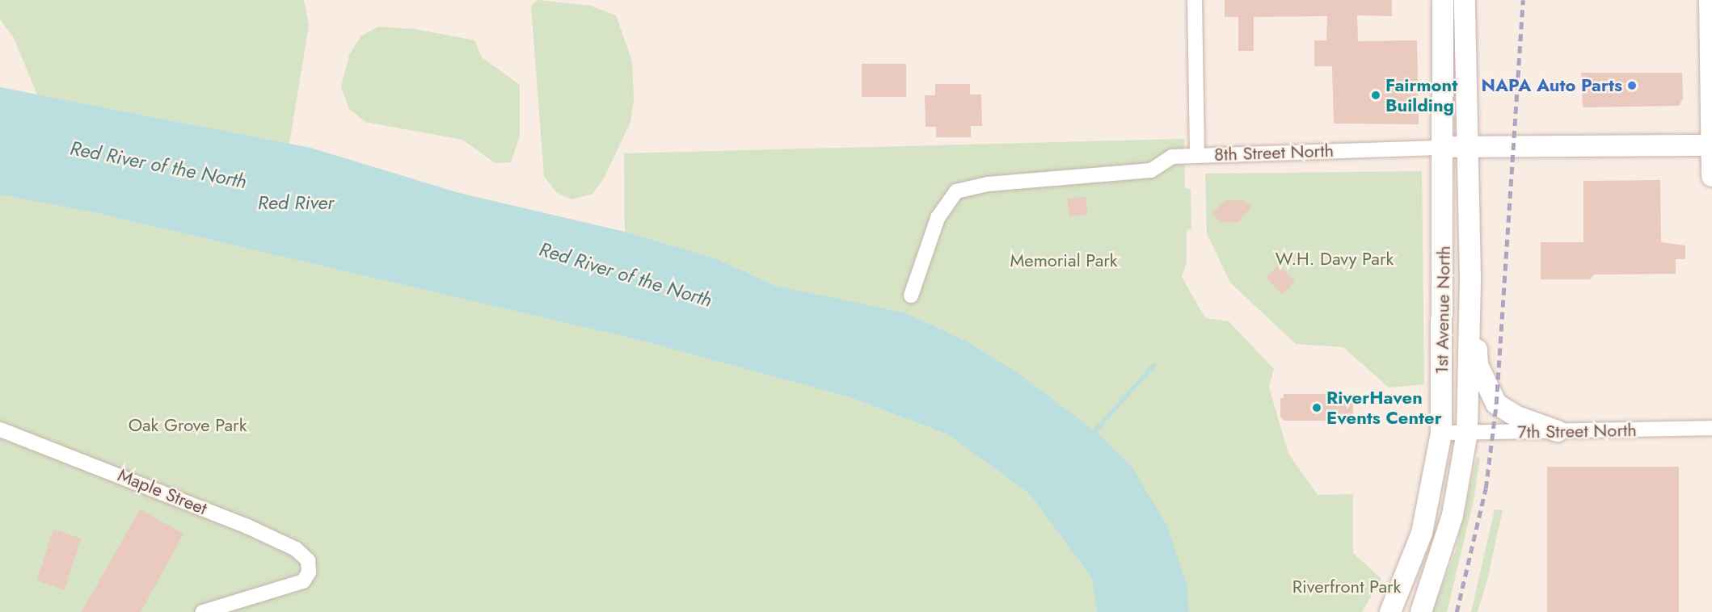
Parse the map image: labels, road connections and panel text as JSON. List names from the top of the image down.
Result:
{
  "streets": {
    "main road": ["8th Street North", "1st Avenue North"],
    "street": ["7th Street North", "Maple Street"]
  },
  "crossings": [
    ["8th Street North", "1st Avenue North"],
    ["1st Avenue North", "7th Street North"]
  ],
  "water": ["Red River of the North", "Red River"],
  "parks": [
    "W.H. Davy Park",
    "Memorial Park",
    "Oak Grove Park",
    "Riverfront Park"
  ],
  "places": ["NAPA Auto Parts", "Fairmont Building", "RiverHaven Events Center"]
}
